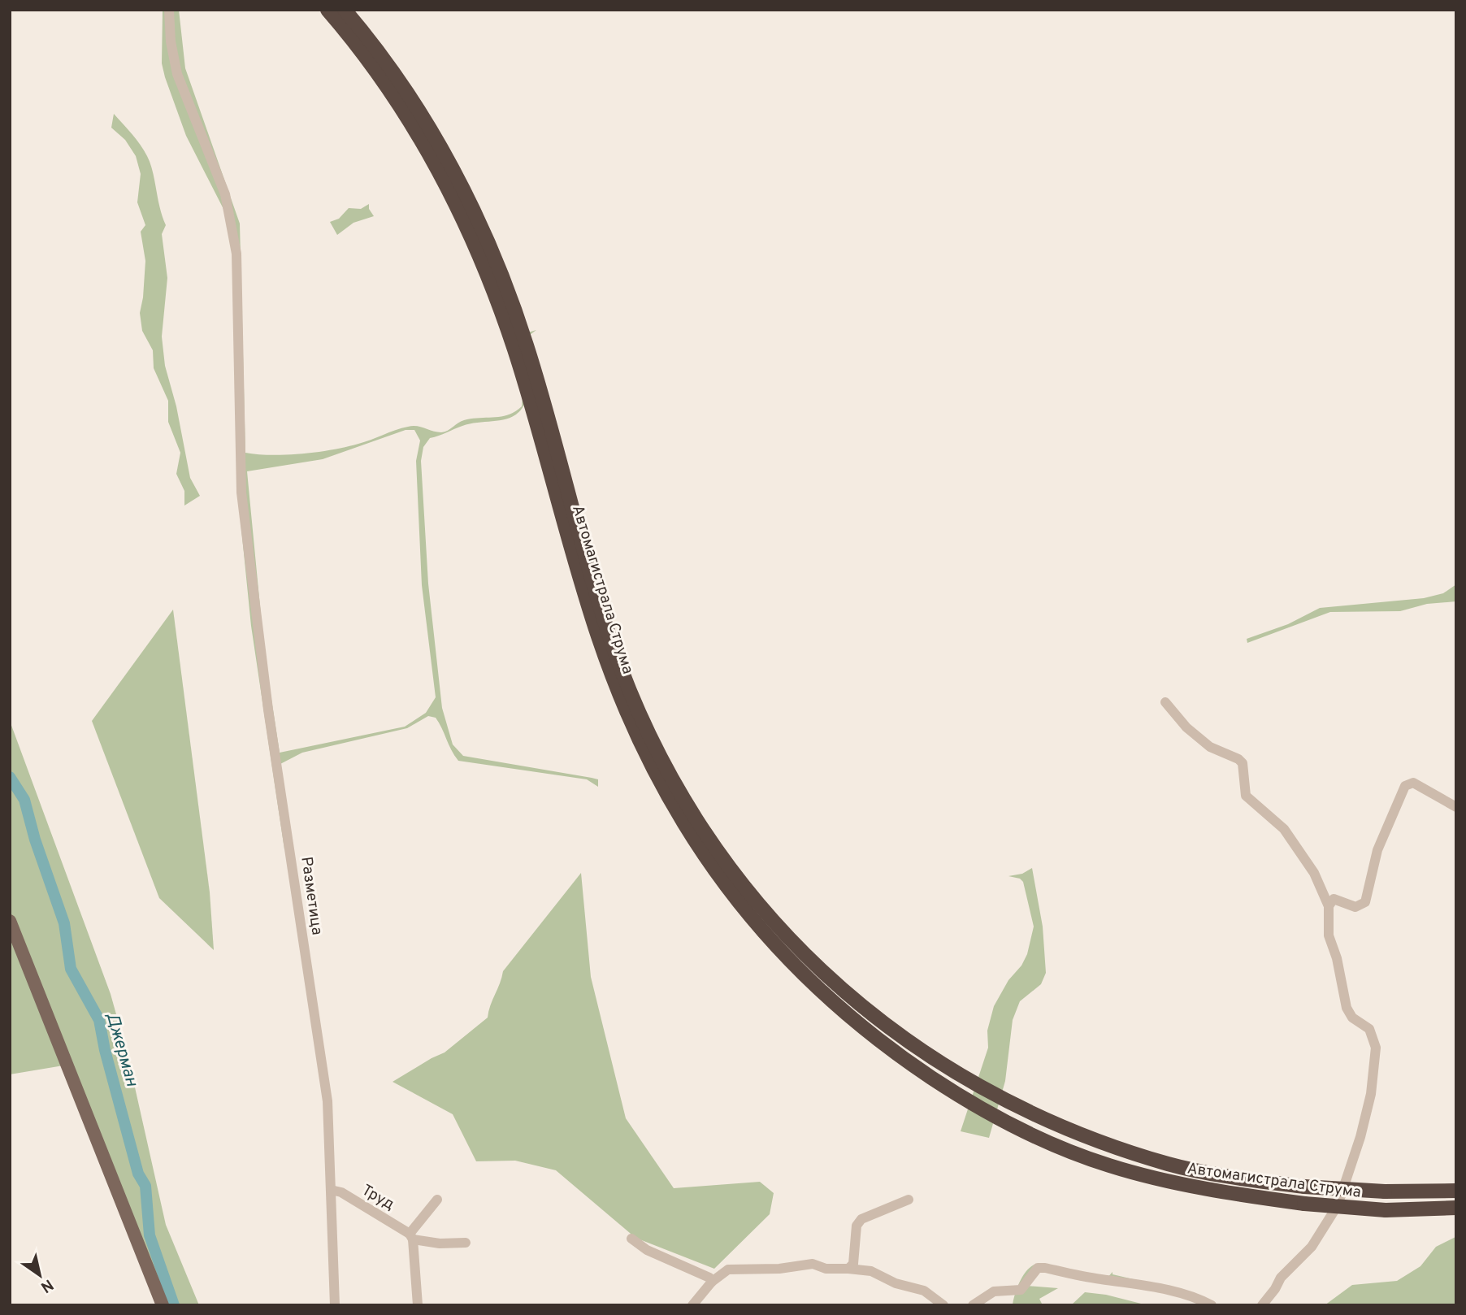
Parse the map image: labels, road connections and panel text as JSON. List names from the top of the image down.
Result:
{
  "streets": {
    "highway": ["Автомагистрала Струма"],
    "street": ["Разметица", "Труд"]
  },
  "crossings": [
    ["Разметица", "Труд"]
  ],
  "water": ["Джерман"],
  "north": "bottom right"
}
